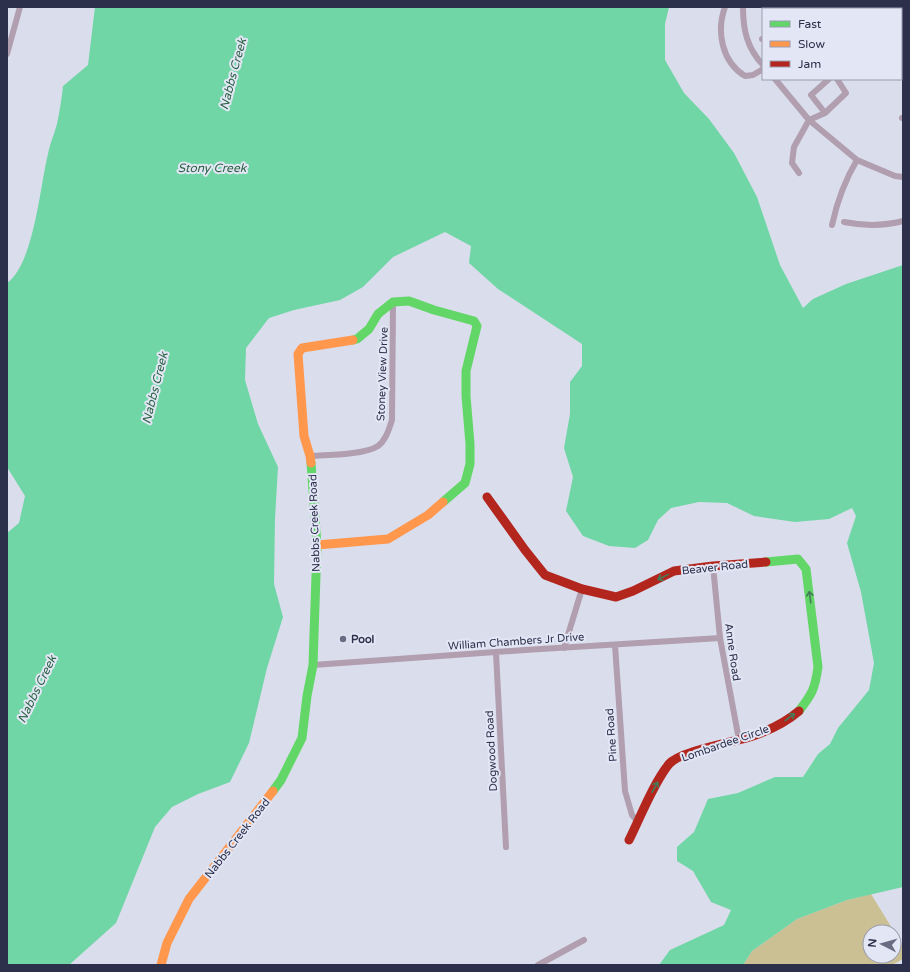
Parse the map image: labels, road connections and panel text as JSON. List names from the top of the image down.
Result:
{
  "streets": {
    "street": [
      "Stoney View Drive",
      "Nabbs Creek Road",
      "Beaver Road",
      "William Chambers Jr Drive",
      "Anne Road",
      "Pine Road",
      "Lombardee Circle",
      "Dogwood Road"
    ]
  },
  "crossings": [
    ["Stoney View Drive", "Nabbs Creek Road"],
    ["Nabbs Creek Road", "William Chambers Jr Drive"],
    ["Beaver Road", "Anne Road"],
    ["Beaver Road", "Lombardee Circle"],
    ["William Chambers Jr Drive", "Anne Road"],
    ["William Chambers Jr Drive", "Pine Road"],
    ["William Chambers Jr Drive", "Dogwood Road"],
    ["Anne Road", "Lombardee Circle"],
    ["Pine Road", "Lombardee Circle"]
  ],
  "one_way": ["Beaver Road", "Lombardee Circle"],
  "water": ["Nabbs Creek", "Stony Creek"],
  "places": ["Pool"],
  "legend": ["Fast", "Slow", "Jam"],
  "north": "left"
}
